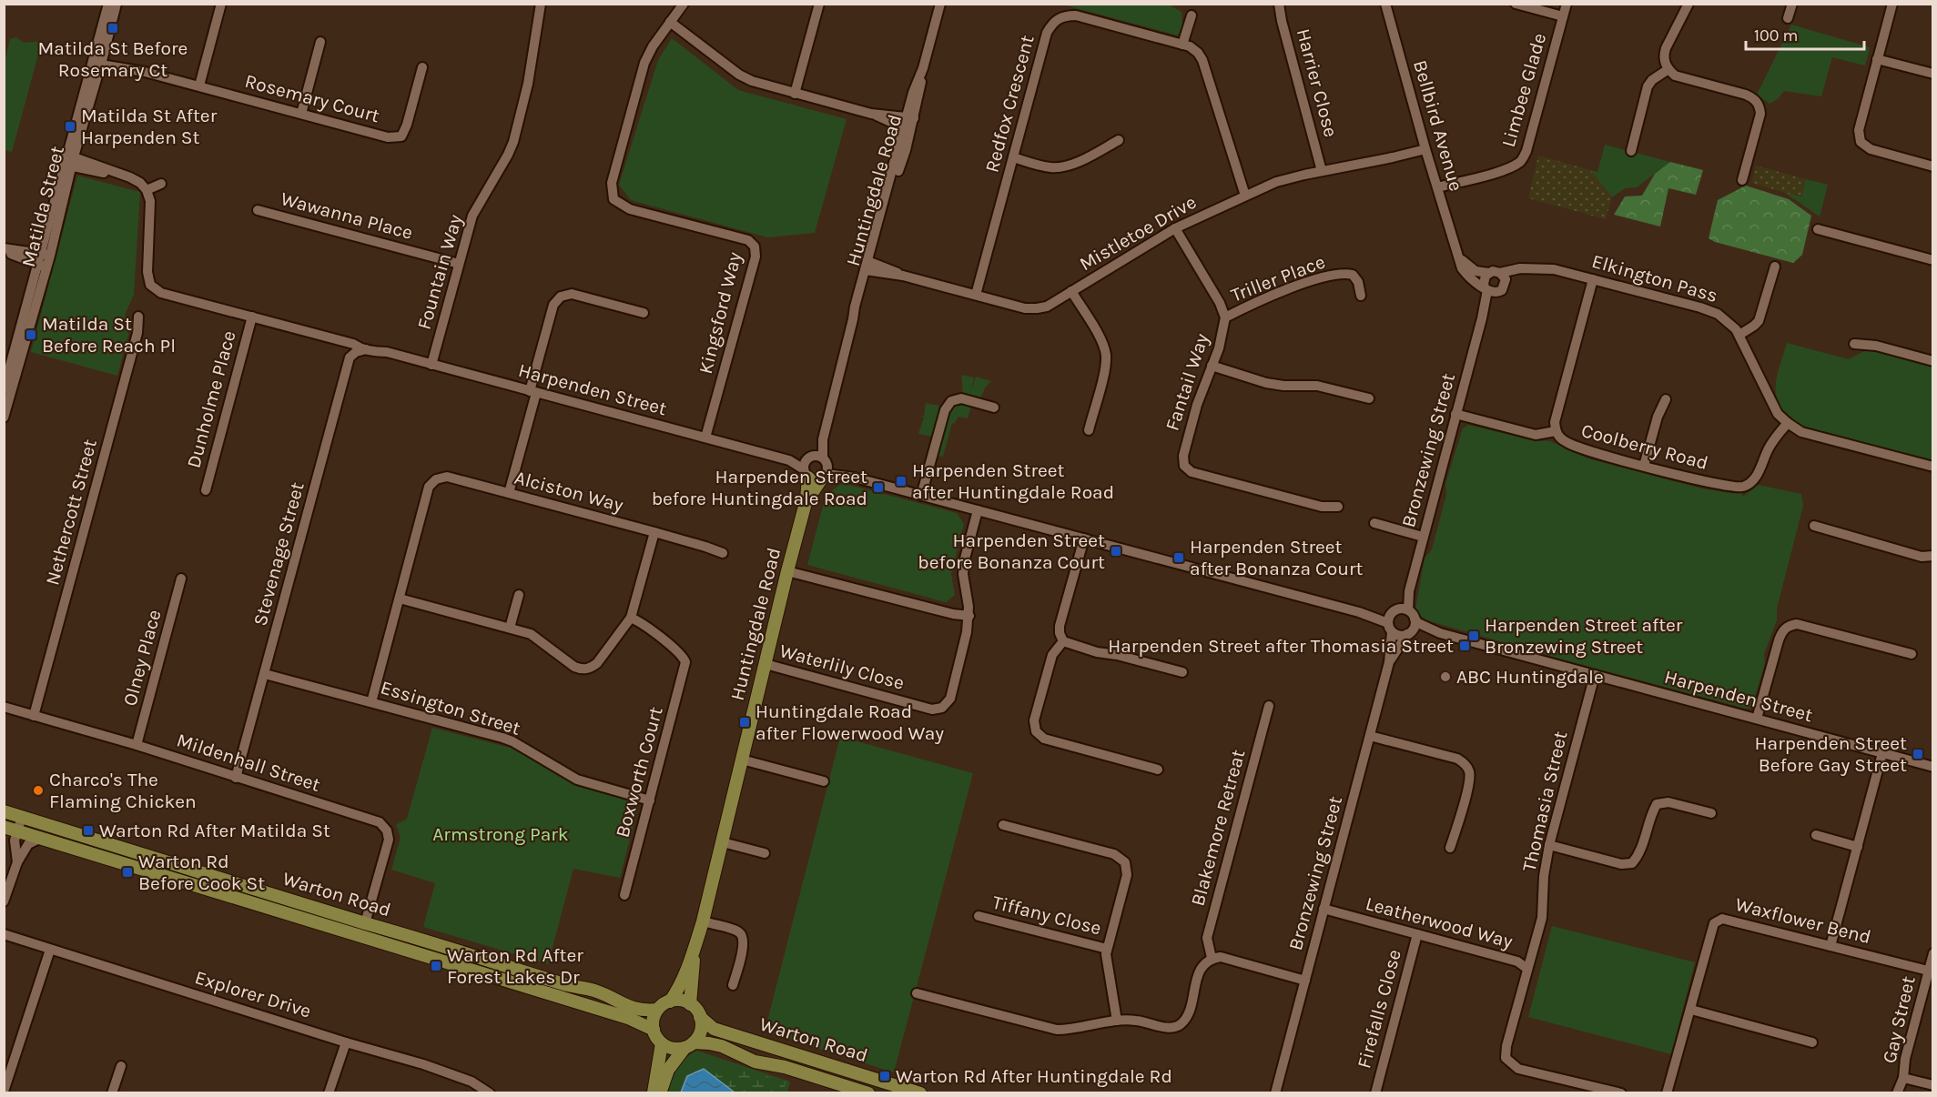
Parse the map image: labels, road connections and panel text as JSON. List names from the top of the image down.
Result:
{
  "streets": {
    "main road": ["Huntingdale Road", "Warton Road"],
    "street": [
      "Harrier Close",
      "Limbee Glade",
      "Rosemary Court",
      "Redfox Crescent",
      "Bellbird Avenue",
      "Matilda Street",
      "Wawanna Place",
      "Mistletoe Drive",
      "Fountain Way",
      "Triller Place",
      "Elkington Pass",
      "Kingsford Way",
      "Fantail Way",
      "Harpenden Street",
      "Dunholme Place",
      "Coolberry Road",
      "Bronzewing Street",
      "Alciston Way",
      "Nethercott Street",
      "Stevenage Street",
      "Olney Place",
      "Waterlily Close",
      "Essington Street",
      "Mildenhall Street",
      "Boxworth Court",
      "Thomasia Street",
      "Blakemore Retreat",
      "Tiffany Close",
      "Waxflower Bend",
      "Leatherwood Way",
      "Explorer Drive",
      "Firefalls Close",
      "Gay Street"
    ]
  },
  "crossings": [
    ["Harrier Close", "Mistletoe Drive"],
    ["Limbee Glade", "Bellbird Avenue"],
    ["Rosemary Court", "Matilda Street"],
    ["Redfox Crescent", "Mistletoe Drive"],
    ["Bellbird Avenue", "Mistletoe Drive"],
    ["Bellbird Avenue", "Elkington Pass"],
    ["Bellbird Avenue", "Bronzewing Street"],
    ["Huntingdale Road", "Mistletoe Drive"],
    ["Huntingdale Road", "Harpenden Street"],
    ["Huntingdale Road", "Waterlily Close"],
    ["Huntingdale Road", "Warton Road"],
    ["Wawanna Place", "Fountain Way"],
    ["Mistletoe Drive", "Fantail Way"],
    ["Fountain Way", "Harpenden Street"],
    ["Triller Place", "Fantail Way"],
    ["Elkington Pass", "Coolberry Road"],
    ["Elkington Pass", "Bronzewing Street"],
    ["Kingsford Way", "Harpenden Street"],
    ["Harpenden Street", "Dunholme Place"],
    ["Harpenden Street", "Bronzewing Street"],
    ["Harpenden Street", "Stevenage Street"],
    ["Harpenden Street", "Thomasia Street"],
    ["Bronzewing Street", "Leatherwood Way"],
    ["Alciston Way", "Essington Street"],
    ["Nethercott Street", "Mildenhall Street"],
    ["Stevenage Street", "Essington Street"],
    ["Stevenage Street", "Mildenhall Street"],
    ["Olney Place", "Mildenhall Street"],
    ["Essington Street", "Boxworth Court"],
    ["Mildenhall Street", "Warton Road"],
    ["Thomasia Street", "Leatherwood Way"],
    ["Waxflower Bend", "Gay Street"],
    ["Leatherwood Way", "Firefalls Close"]
  ],
  "parks": ["Armstrong Park"],
  "places": {
    "transit": [
      "Matilda St Before Rosemary Ct",
      "Matilda St After Harpenden St",
      "Matilda St Before Reach Pl",
      "Harpenden Street after Huntingdale Road",
      "Harpenden Street before Huntingdale Road",
      "Harpenden Street before Bonanza Court",
      "Harpenden Street after Bonanza Court",
      "Harpenden Street after Bronzewing Street",
      "Harpenden Street after Thomasia Street",
      "Huntingdale Road after Flowerwood Way",
      "Harpenden Street Before Gay Street",
      "Warton Rd After Matilda St",
      "Warton Rd Before Cook St",
      "Warton Rd After Forest Lakes Dr",
      "Warton Rd After Huntingdale Rd"
    ],
    "other": ["ABC Huntingdale", "Charco's The Flaming Chicken"]
  },
  "scale_bar": "100 m"
}
